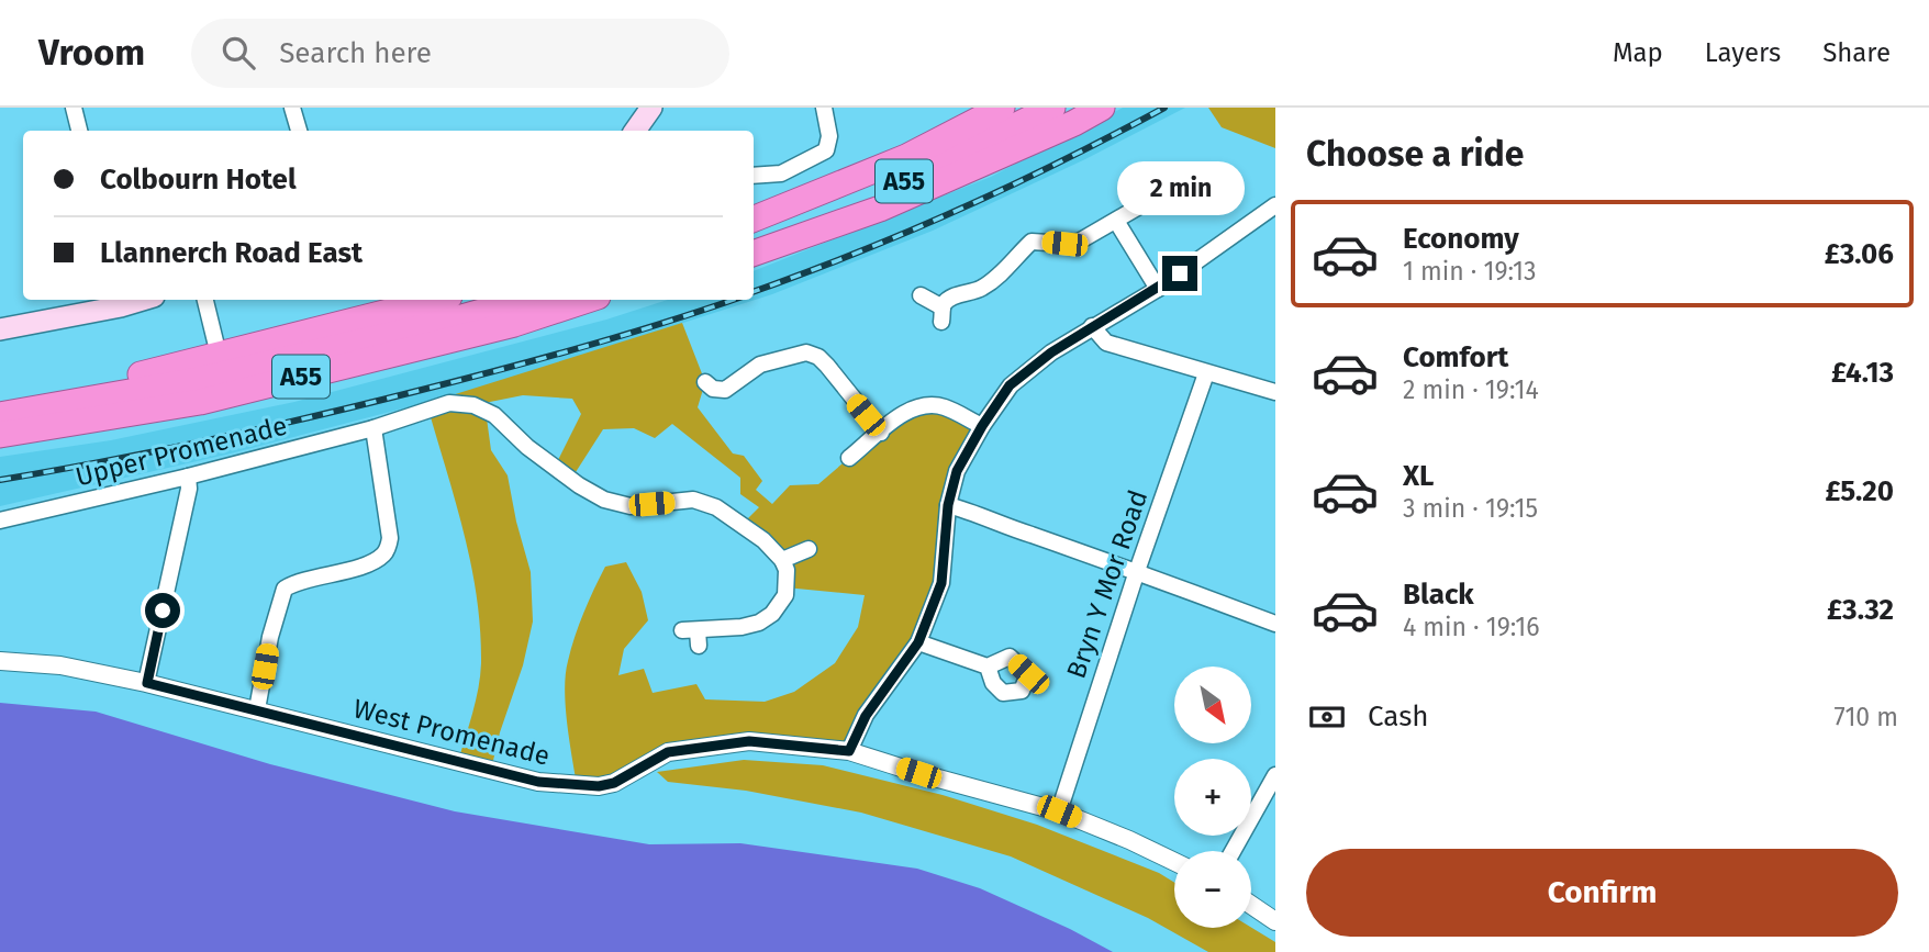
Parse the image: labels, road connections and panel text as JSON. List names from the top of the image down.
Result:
{
  "streets": {
    "highway": ["A55"],
    "street": ["Upper Promenade", "Bryn Y Mor Road", "West Promenade"]
  },
  "crossings": [
    ["Bryn Y Mor Road", "West Promenade"]
  ],
  "north": "bottom right",
  "page": {
    "header": "Vroom",
    "search": "Search here",
    "nav": ["Map", "Layers", "Share"],
    "heading": "Choose a ride",
    "banner": ["Colbourn Hotel", "Llannerch Road East"],
    "bubble": "2 min",
    "list": [
      {
        "name": "Economy",
        "note": "1 min · 19:13",
        "value": "£3.06"
      },
      {
        "name": "Comfort",
        "note": "2 min · 19:14",
        "value": "£4.13"
      },
      {
        "name": "XL",
        "note": "3 min · 19:15",
        "value": "£5.20"
      },
      {
        "name": "Black",
        "note": "4 min · 19:16",
        "value": "£3.32"
      }
    ],
    "map_buttons": ["+", "−"],
    "pay": ["Cash", "710 m"],
    "buttons": "Confirm"
  }
}
